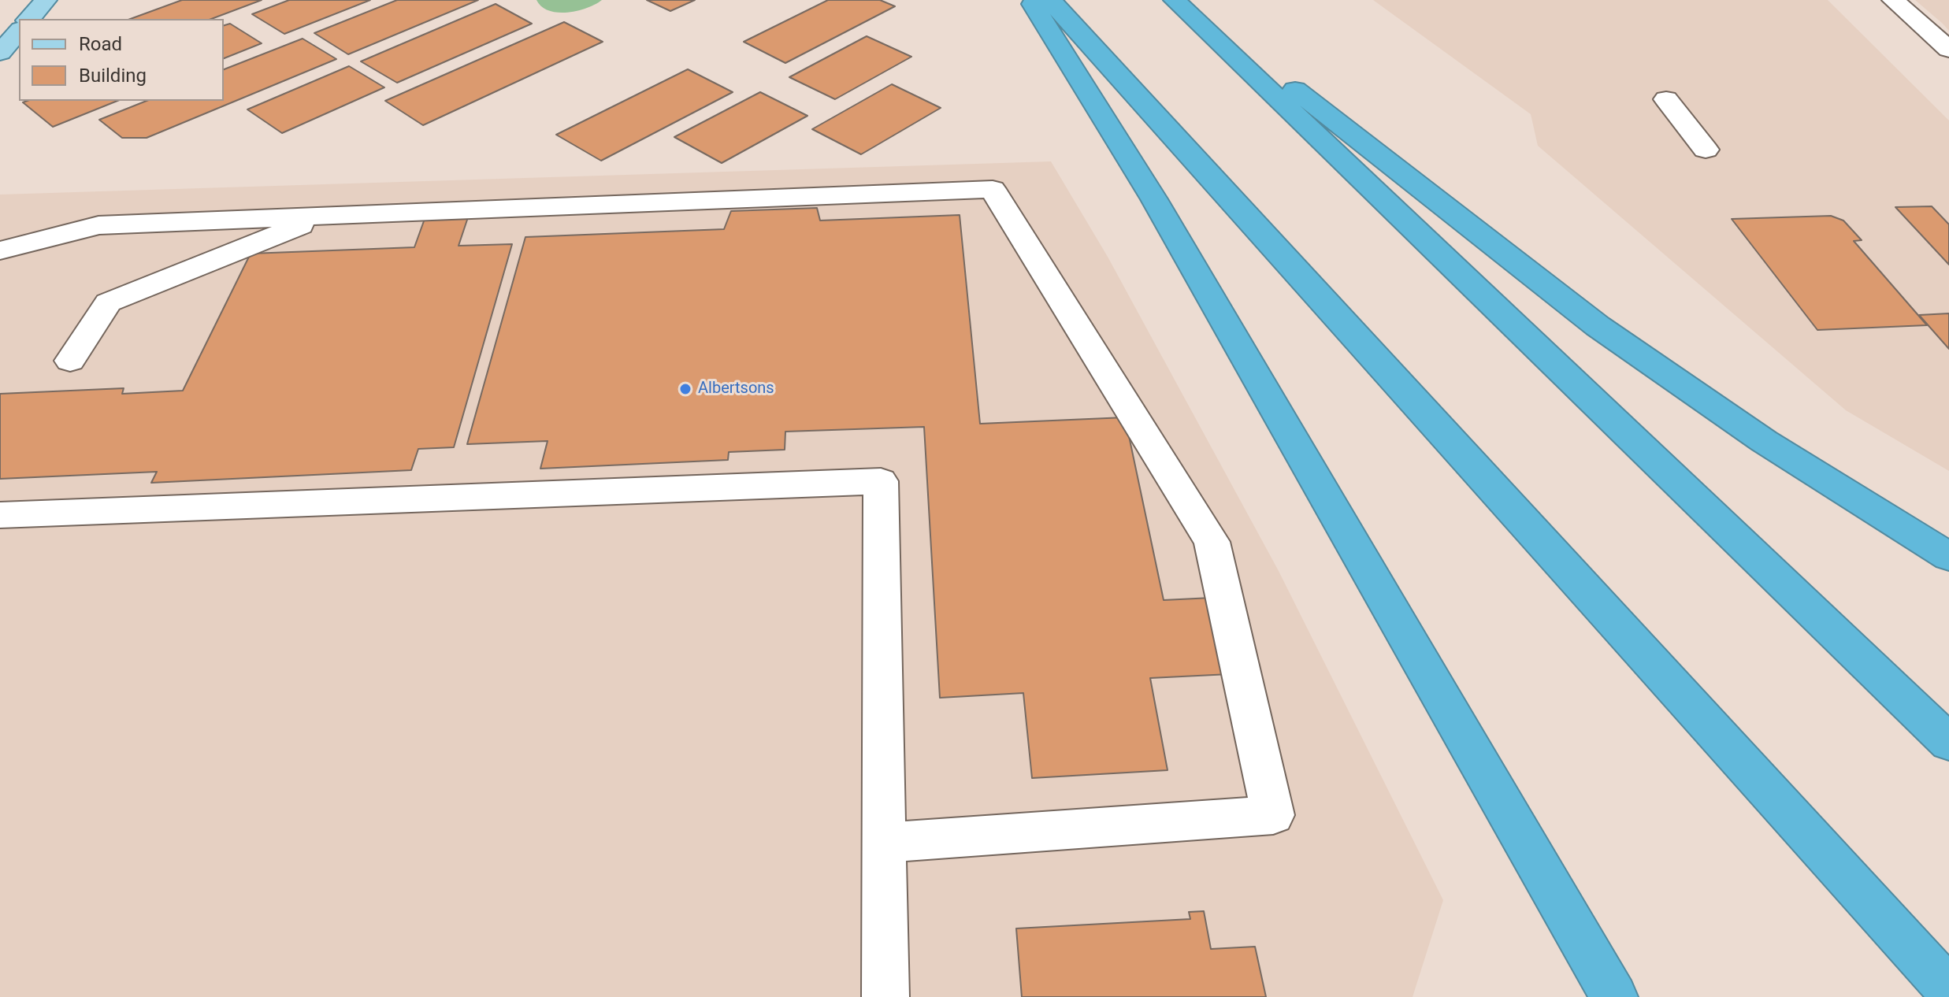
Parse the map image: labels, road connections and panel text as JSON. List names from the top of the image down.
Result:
{
  "places": ["Albertsons"],
  "legend": ["Road", "Building"]
}
